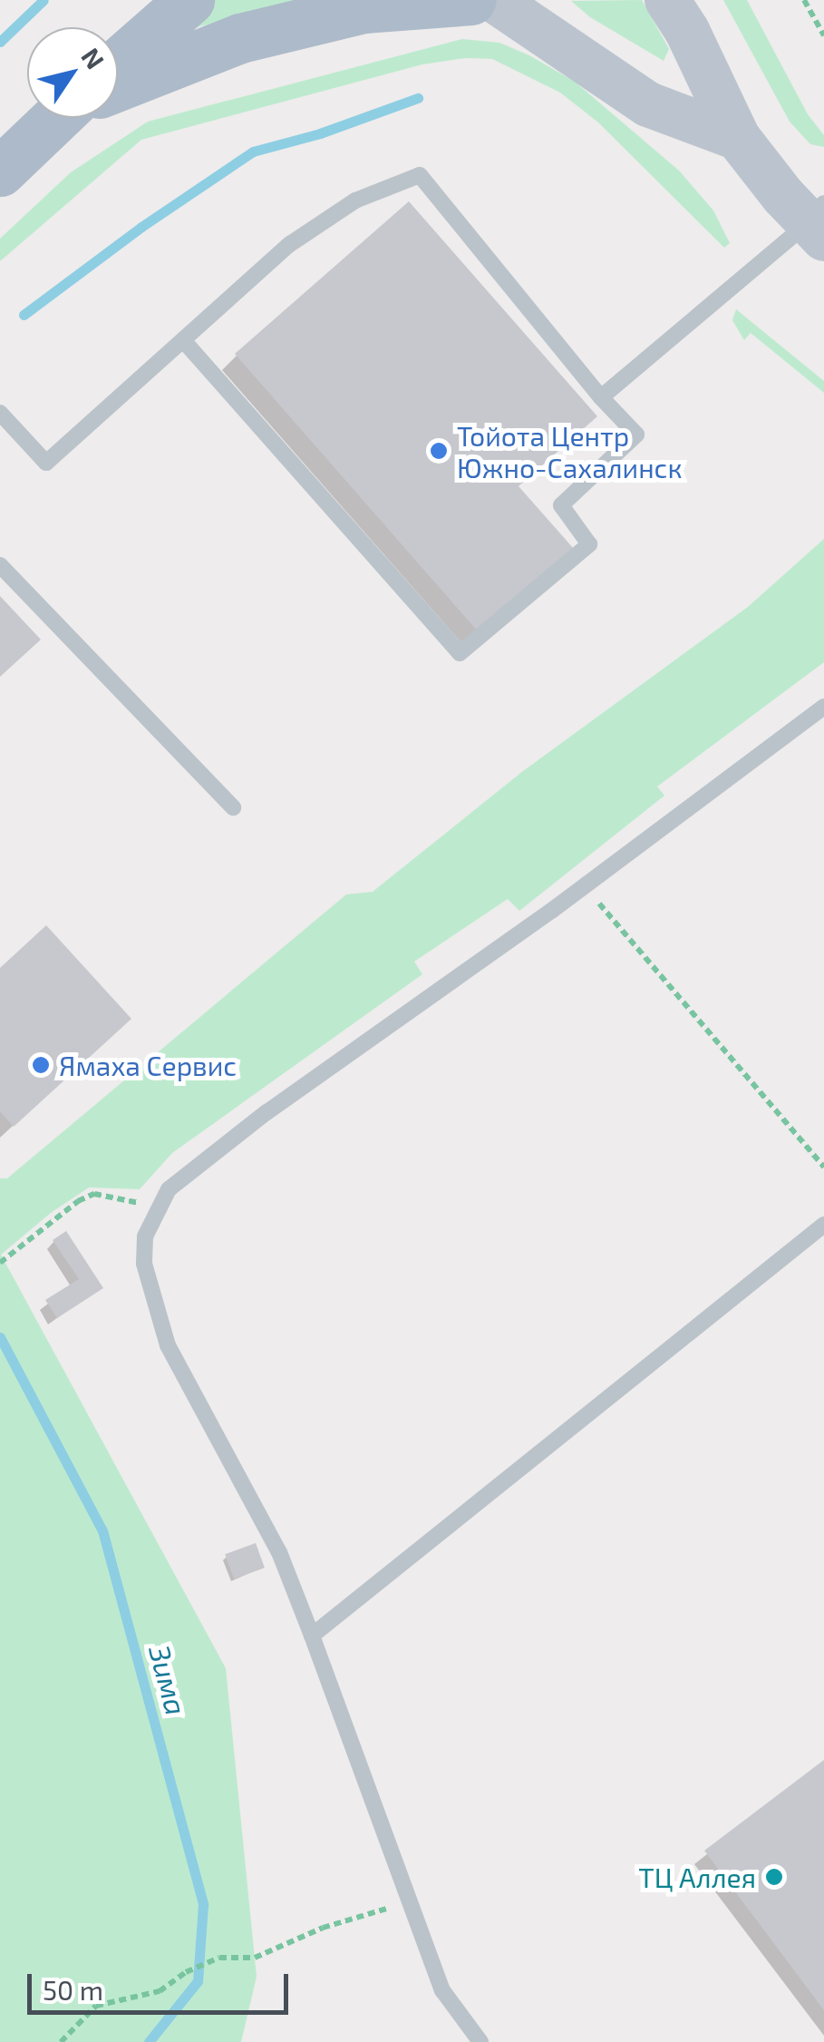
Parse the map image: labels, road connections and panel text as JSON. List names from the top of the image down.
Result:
{
  "water": ["Зима"],
  "places": ["Тойота Центр Южно-Сахалинск", "Ямаха Сервис", "ТЦ Аллея"],
  "scale_bar": "50 m",
  "north": "top right"
}
